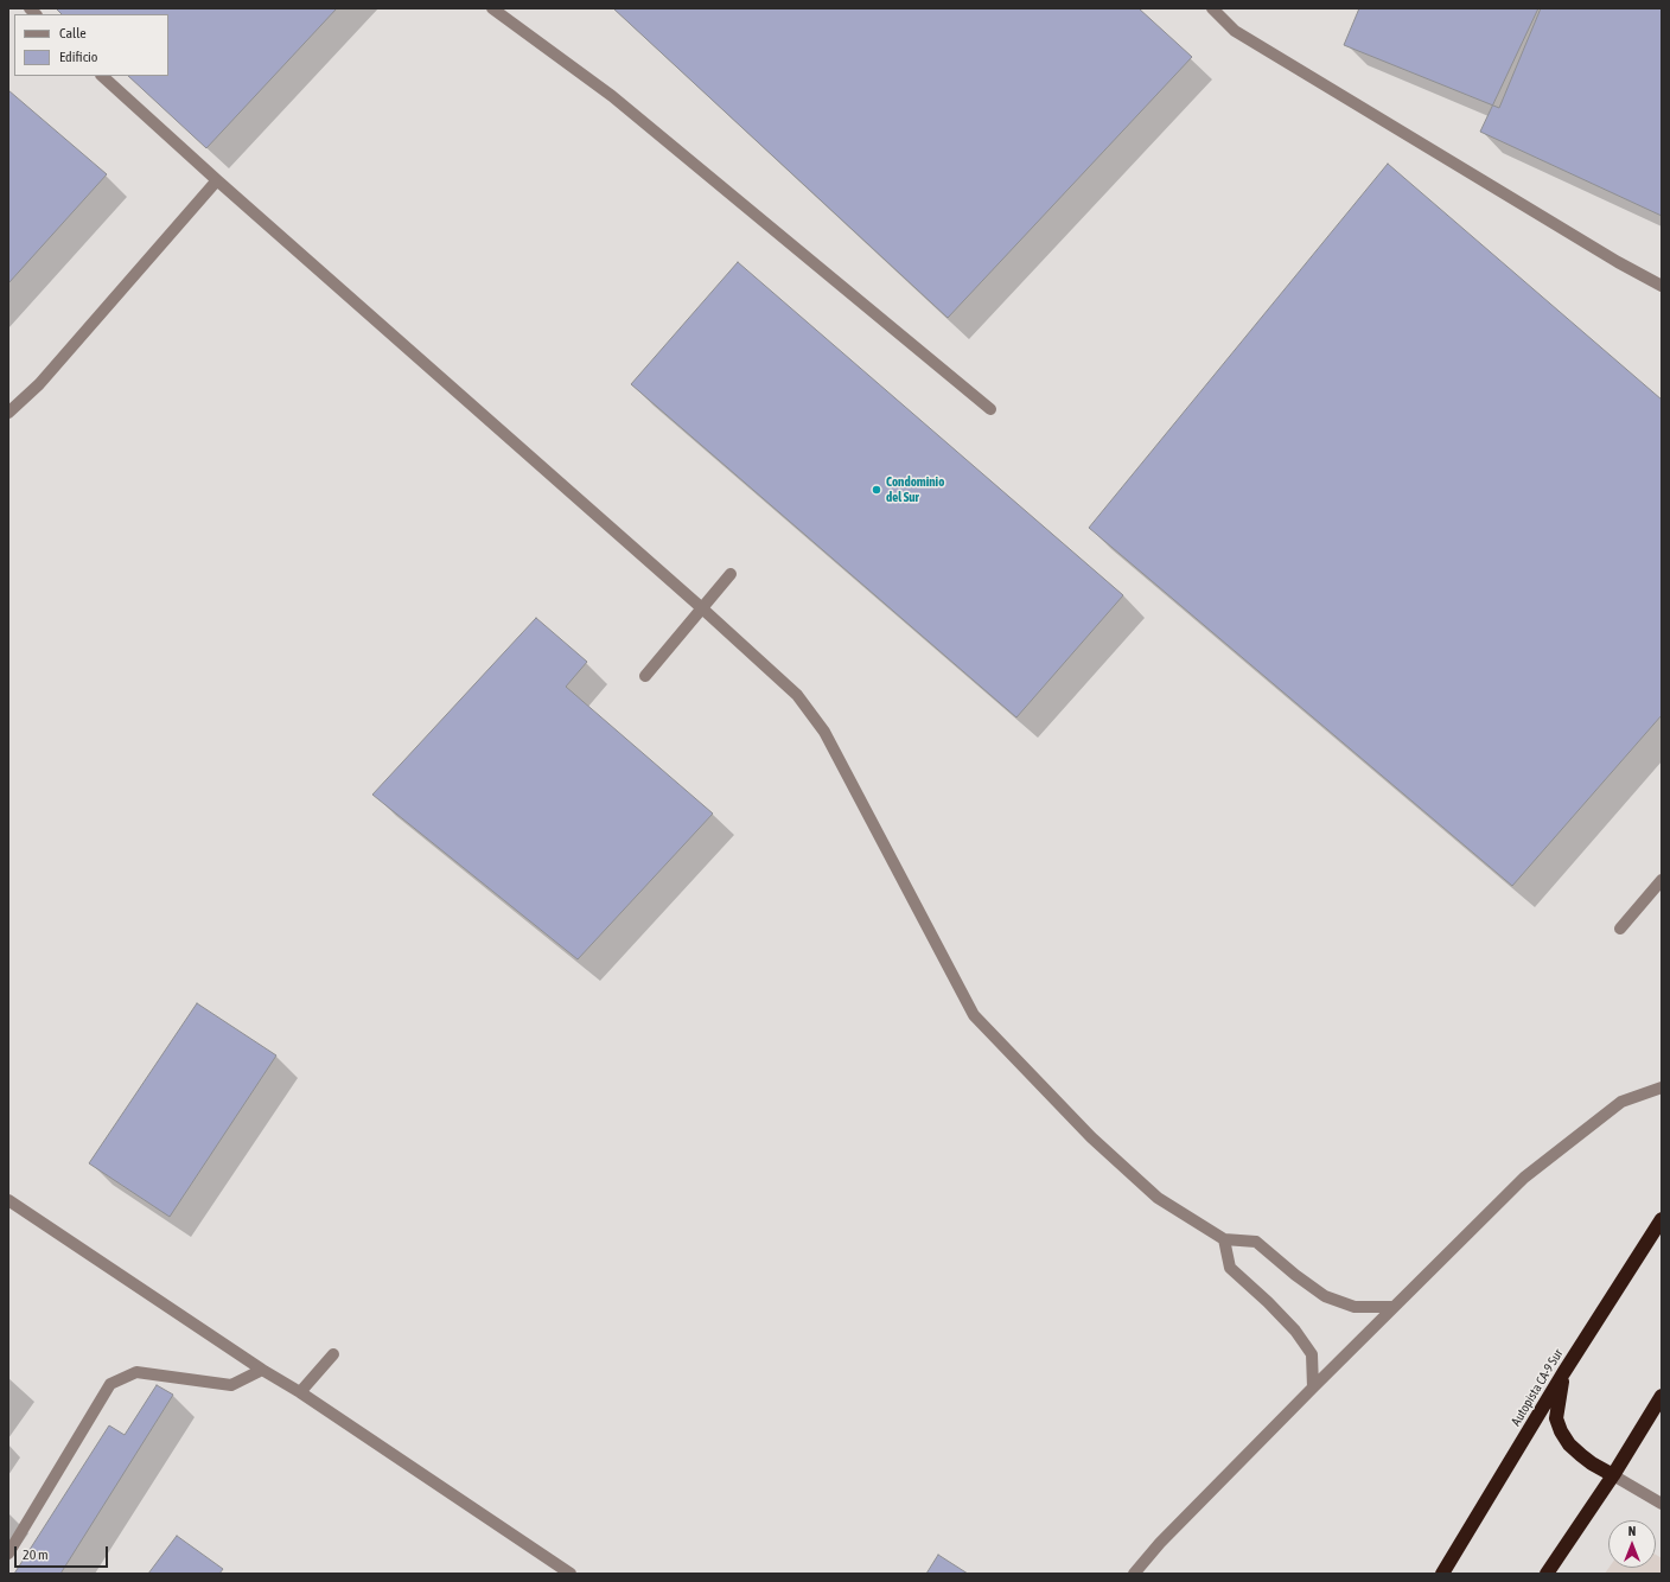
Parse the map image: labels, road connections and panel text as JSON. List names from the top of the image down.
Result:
{
  "streets": {
    "highway": ["Autopista CA-9 Sur"]
  },
  "places": ["Condominio del Sur"],
  "legend": ["Calle", "Edificio"],
  "scale_bar": "20 m",
  "north": "top"
}
